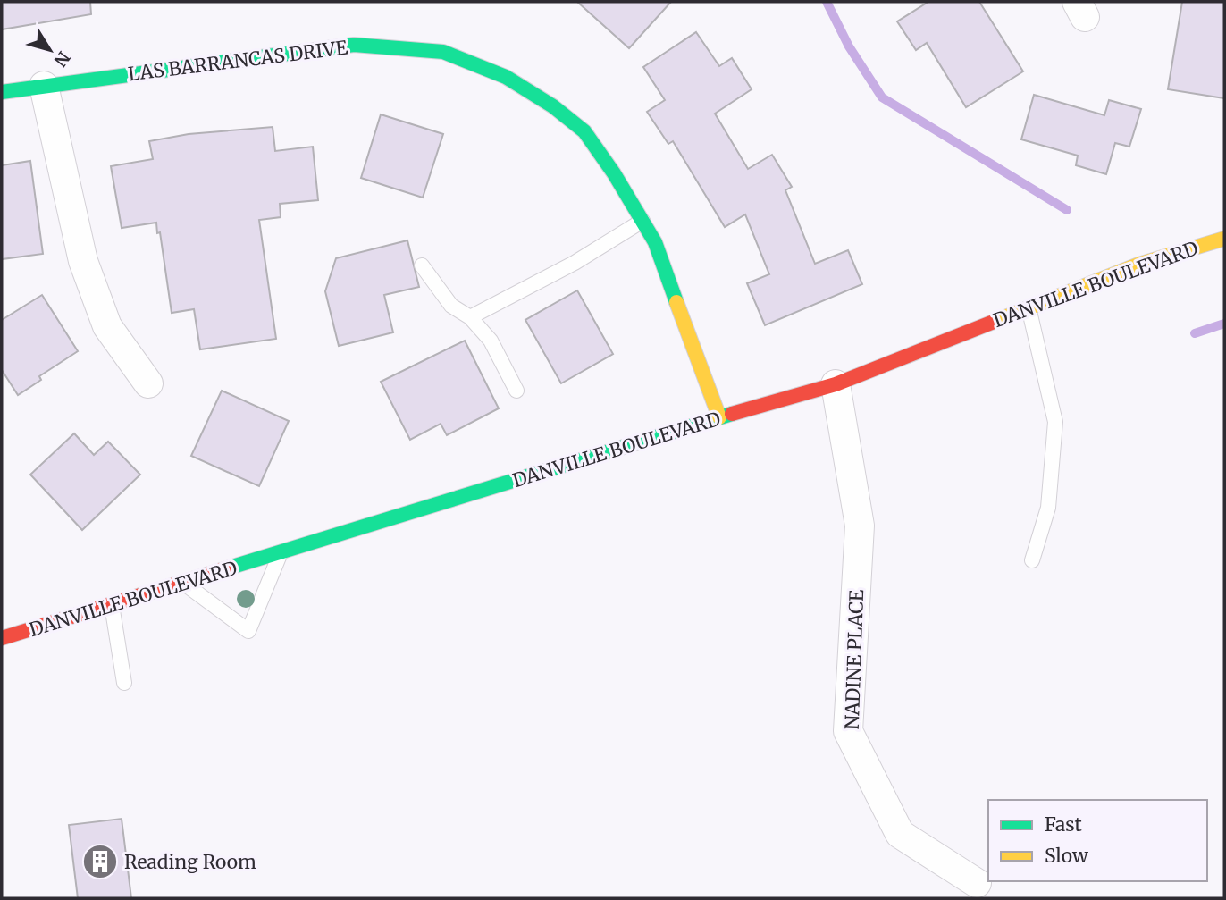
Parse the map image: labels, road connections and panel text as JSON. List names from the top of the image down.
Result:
{
  "streets": {
    "main road": ["LAS BARRANCAS DRIVE", "DANVILLE BOULEVARD"],
    "street": ["NADINE PLACE"]
  },
  "crossings": [
    ["LAS BARRANCAS DRIVE", "DANVILLE BOULEVARD"],
    ["DANVILLE BOULEVARD", "NADINE PLACE"]
  ],
  "places": {
    "building": ["Reading Room"]
  },
  "legend": ["Fast", "Slow"],
  "north": "bottom right"
}
